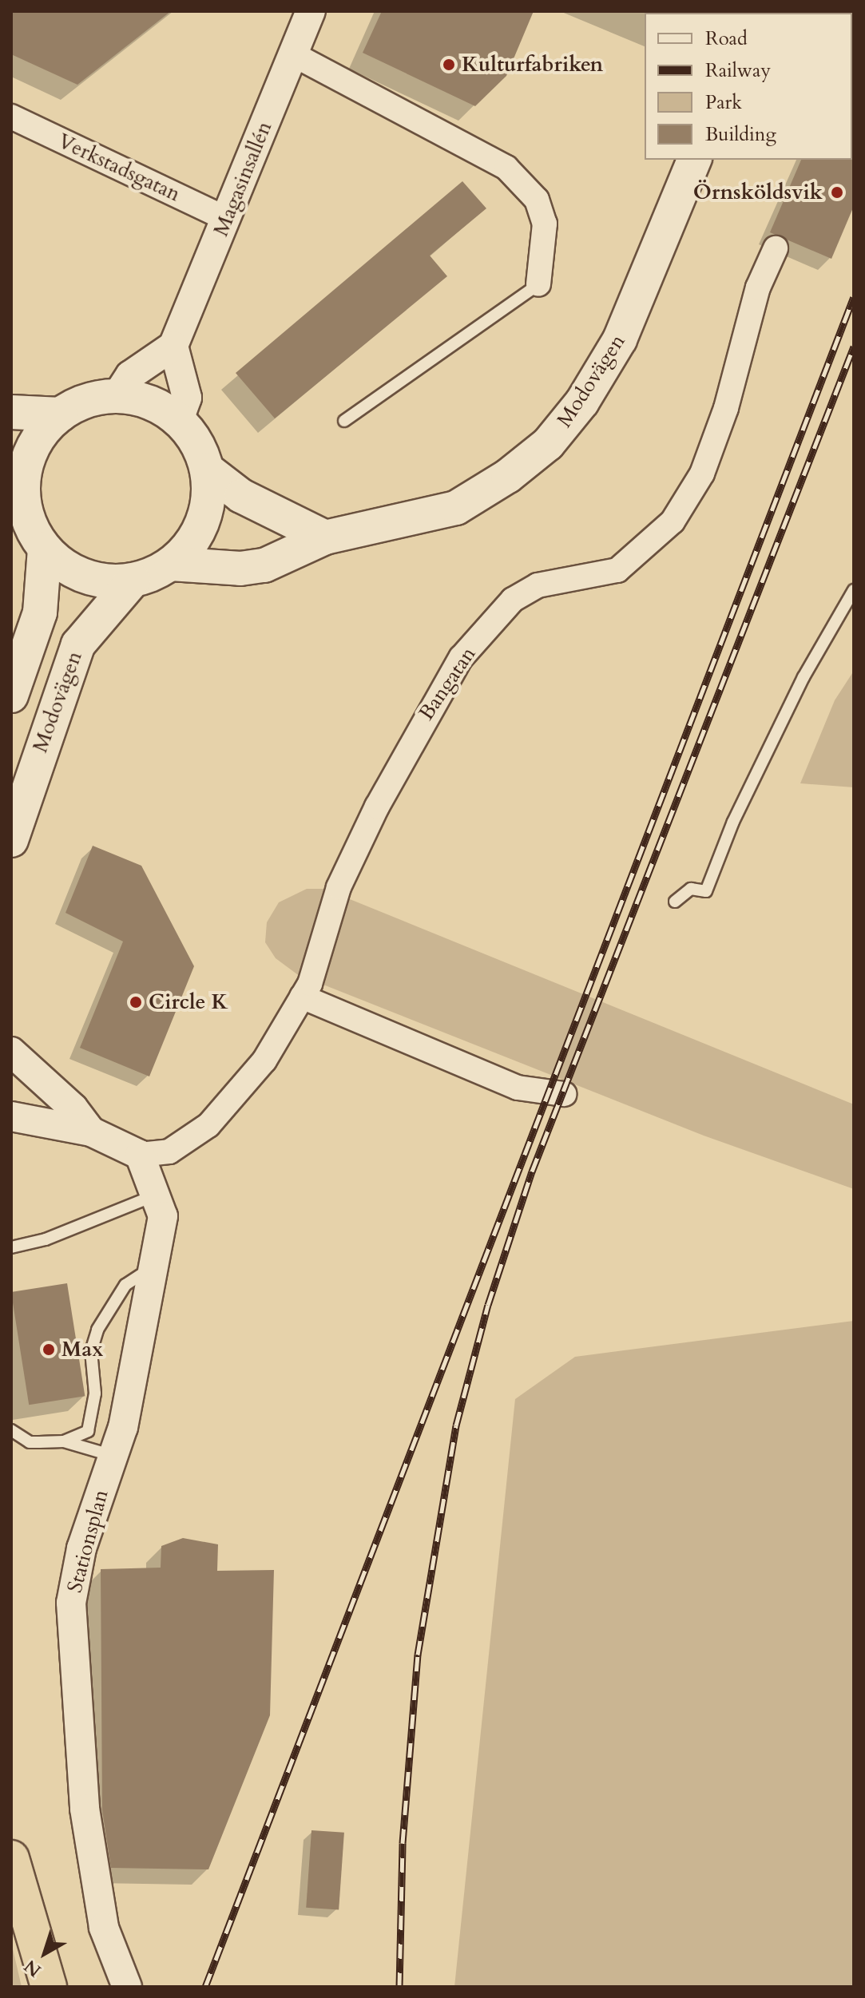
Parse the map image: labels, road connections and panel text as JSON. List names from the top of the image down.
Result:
{
  "streets": {
    "main road": ["Modovägen"],
    "street": [
      "Verkstadsgatan",
      "Magasinsallén",
      "Bangatan",
      "Stationsplan"
    ]
  },
  "crossings": [
    ["Verkstadsgatan", "Magasinsallén"],
    ["Bangatan", "Stationsplan"]
  ],
  "places": [
    "Kulturfabriken",
    "Örnsköldsvik",
    "Circle K",
    "Max"
  ],
  "legend": [
    "Road",
    "Railway",
    "Park",
    "Building"
  ],
  "north": "bottom left"
}
